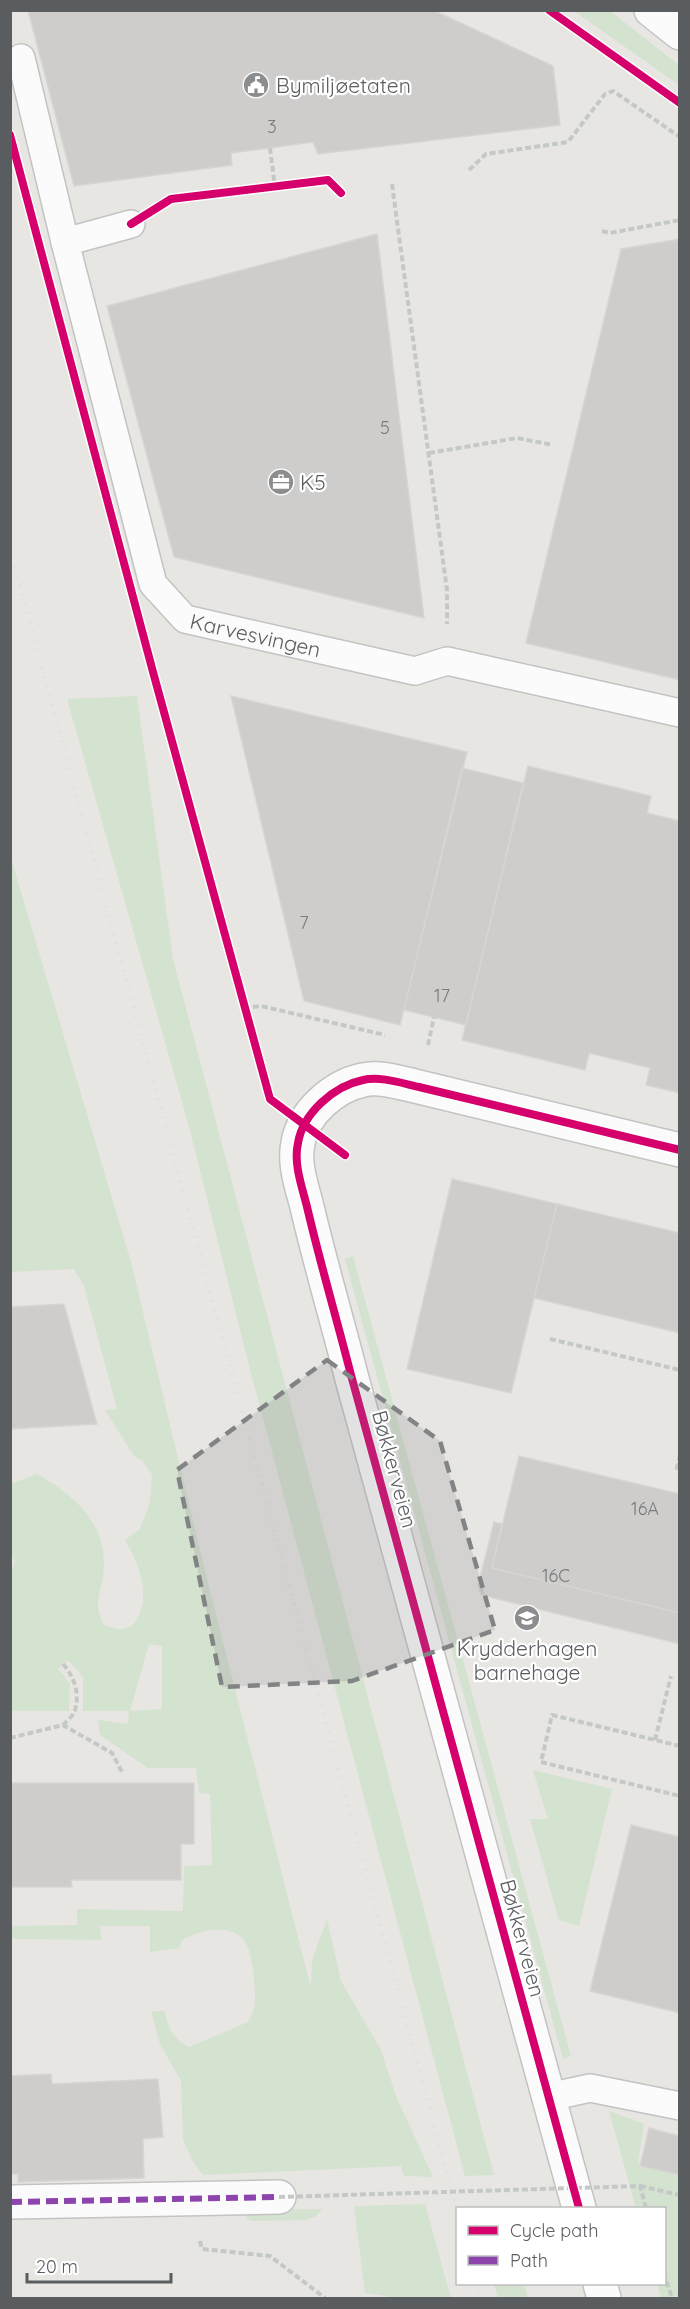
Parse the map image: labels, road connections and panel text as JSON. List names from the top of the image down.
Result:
{
  "streets": {
    "street": ["Bøkkerveien"],
    "lane": ["Karvesvingen"]
  },
  "places": {
    "public building": ["Bymiljøetaten"],
    "office": ["K5"],
    "school or university": ["Krydderhagen barnehage"]
  },
  "house_numbers": [
    "3",
    "5",
    "7",
    "17",
    "16A",
    "16C"
  ],
  "legend": ["Cycle path", "Path"],
  "scale_bar": "20 m"
}
